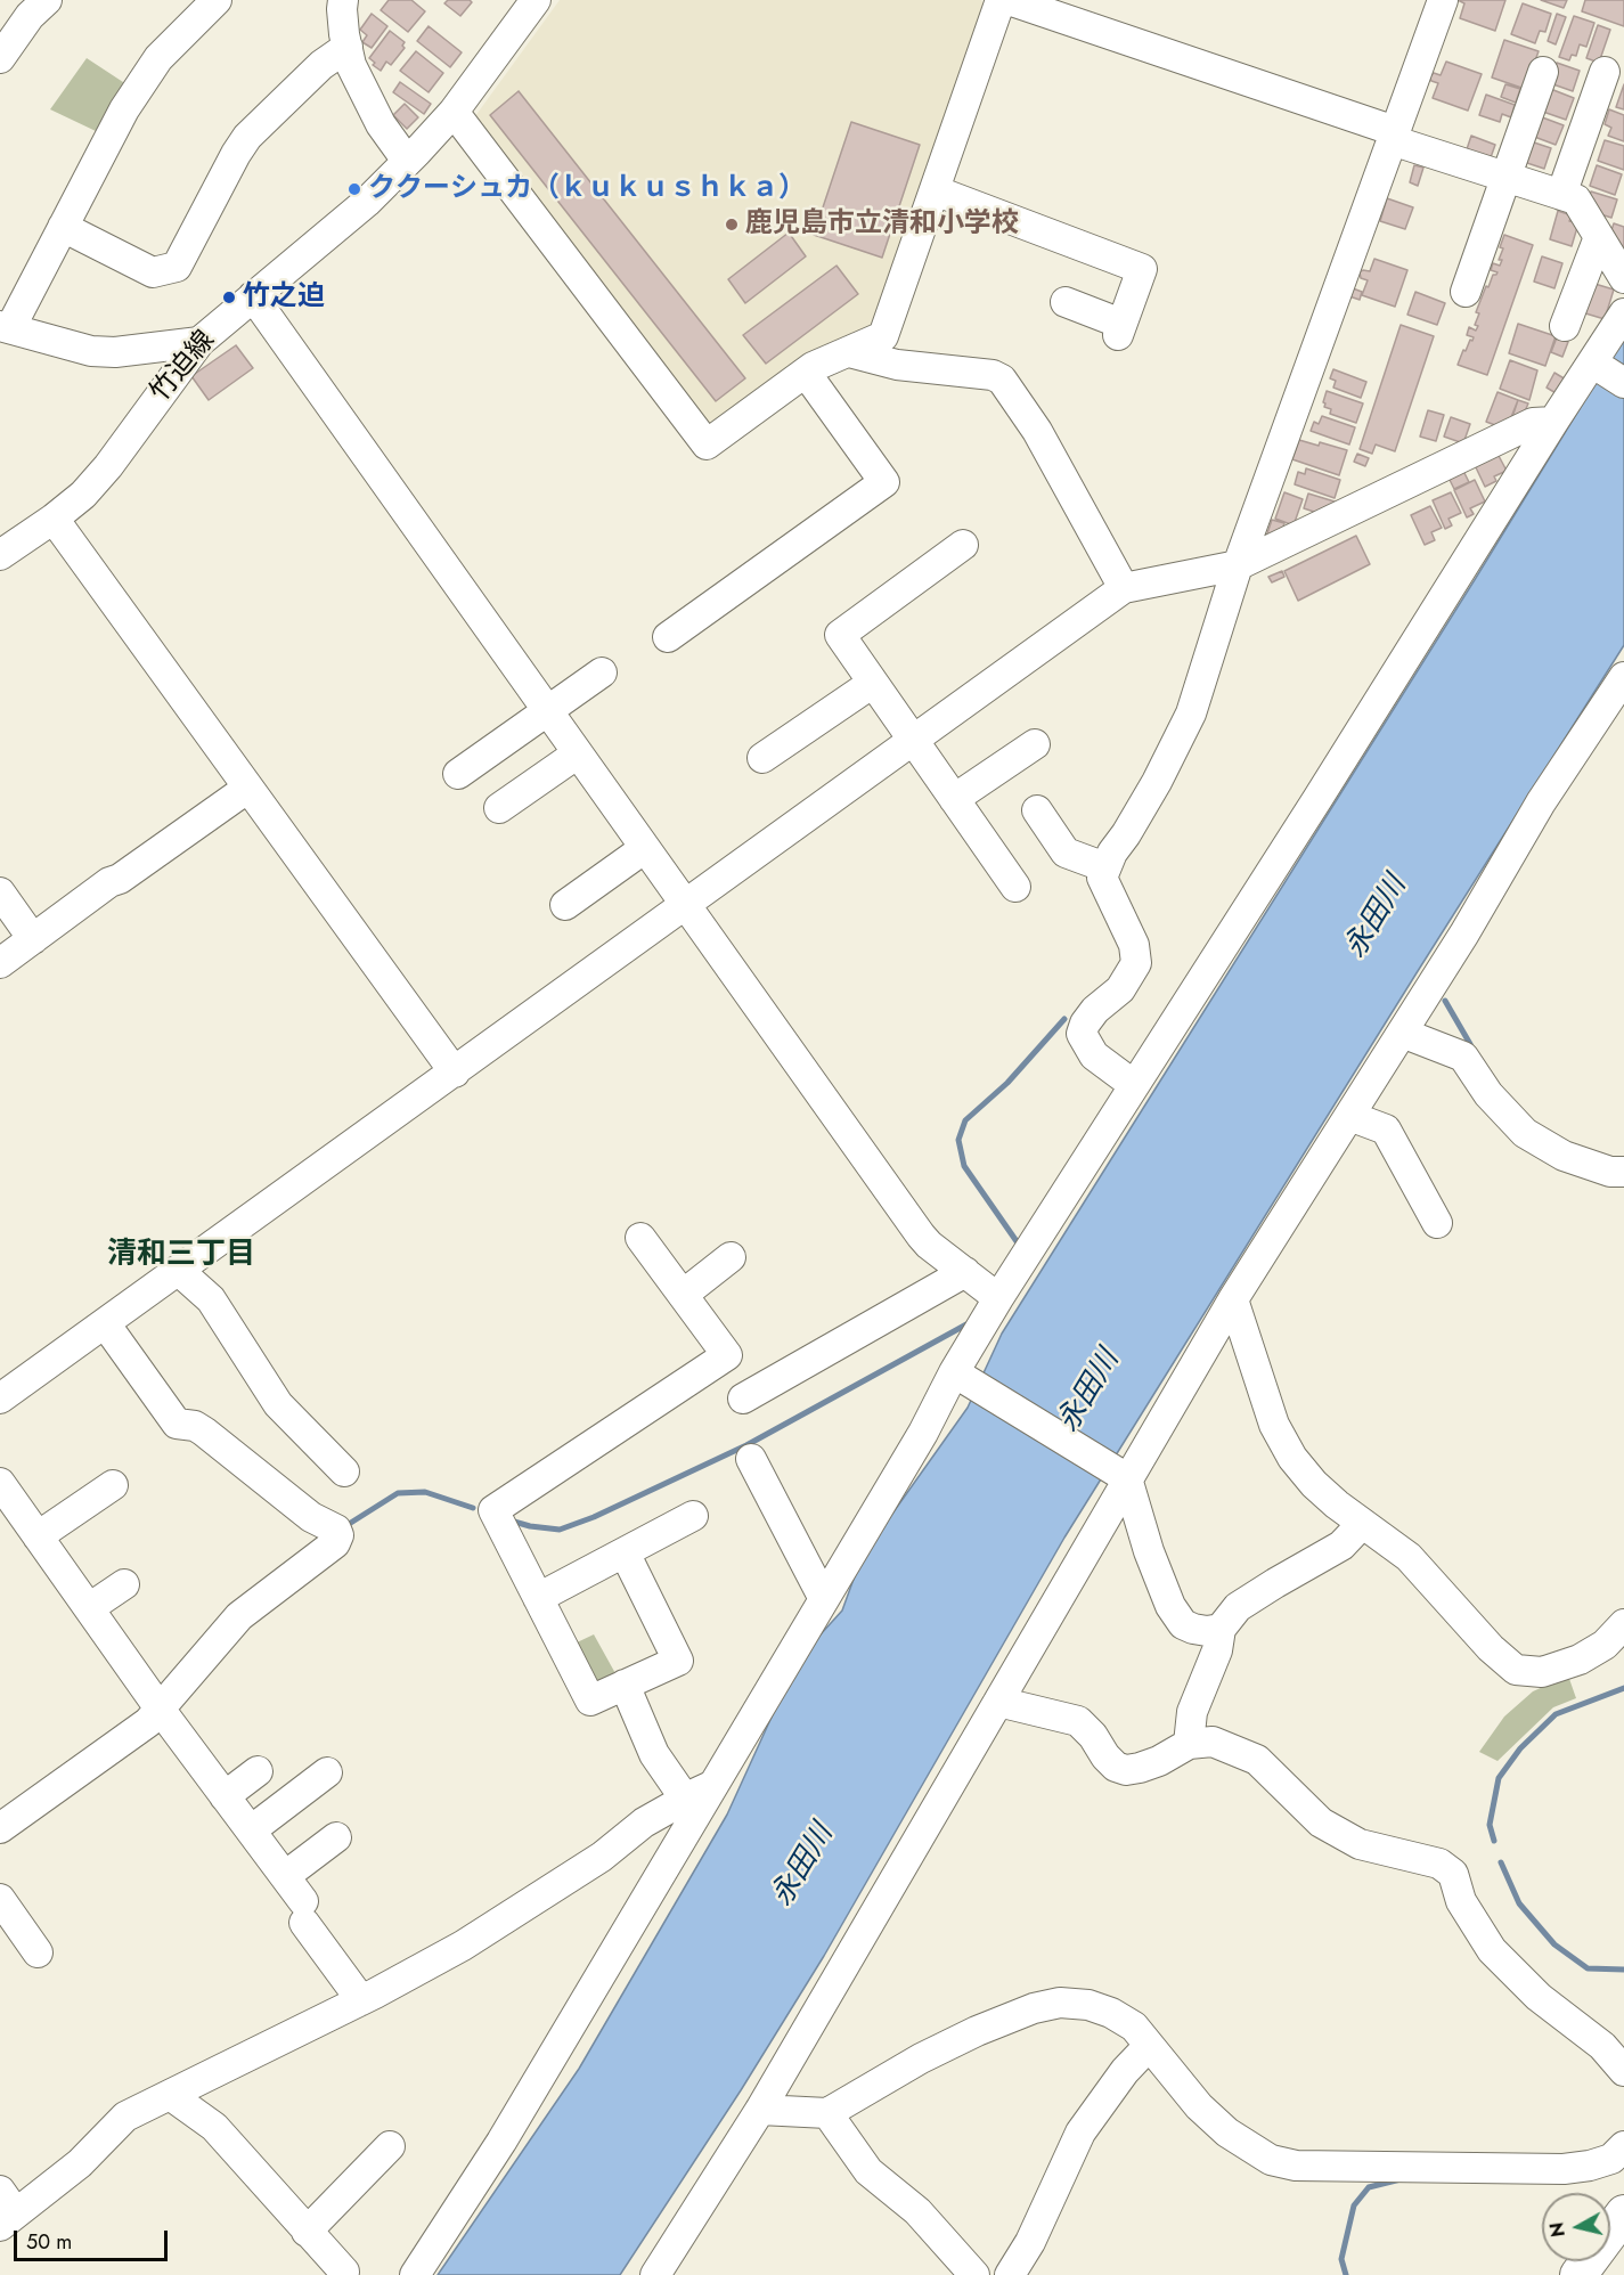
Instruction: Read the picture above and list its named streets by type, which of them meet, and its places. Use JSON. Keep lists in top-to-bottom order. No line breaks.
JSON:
{"streets":{"street":["竹迫線"]},"districts":["清和三丁目"],"water":["永田川"],"places":["ククーシュカ（ｋｕｋｕｓｈｋａ）","鹿児島市立清和小学校","竹之迫"],"scale_bar":"50 m","north":"left"}
